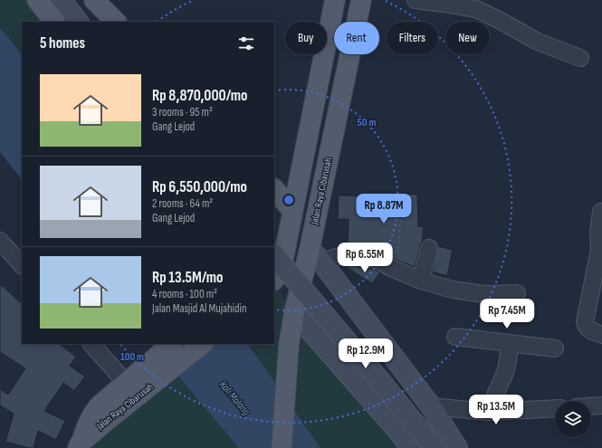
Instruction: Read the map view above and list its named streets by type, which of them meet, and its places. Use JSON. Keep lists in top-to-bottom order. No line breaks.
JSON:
{"streets":{"main road":["Jalan Raya Cibarusah"]},"water":["Kali Malang"],"page":{"chip":["Buy","Rent","Filters","New"],"heading":"5 homes","list":[{"name":"Rp 8,870,000/mo","note":"3 rooms · 95 m² · Gang Lejod"},{"name":"Rp 6,550,000/mo","note":"2 rooms · 64 m² · Gang Lejod"},{"name":"Rp 13.5M/mo","note":"4 rooms · 100 m² · Jalan Masjid Al Mujahidin"}],"price":["Rp 8.87M","Rp 6.55M","Rp 7.45M","Rp 12.9M","Rp 13.5M"]},"rings":["50 m","100 m"]}
